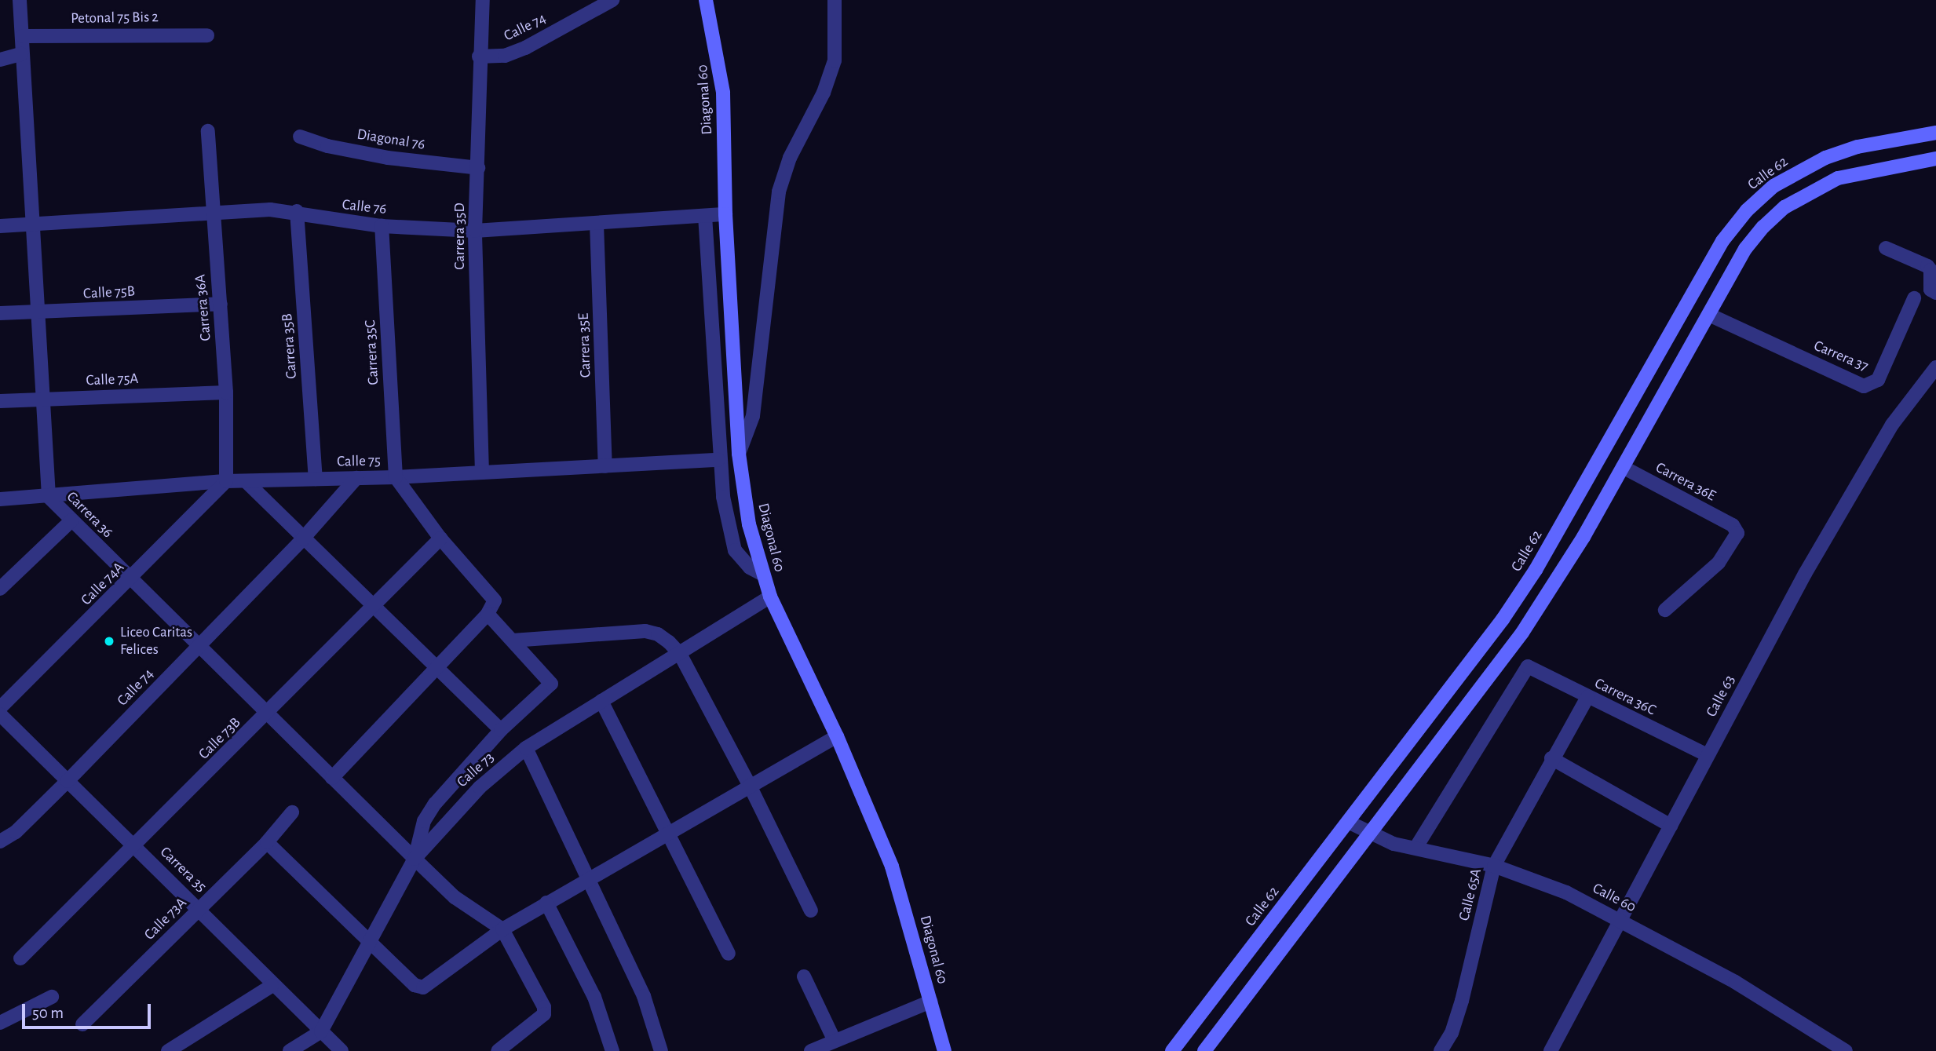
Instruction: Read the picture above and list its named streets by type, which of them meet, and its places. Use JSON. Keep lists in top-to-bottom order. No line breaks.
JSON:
{"streets":{"main road":["Diagonal 60","Calle 62"],"street":["Petonal 75 Bis 2","Calle 74","Diagonal 76","Calle 76","Carrera 35D","Calle 75B","Carrera 36A","Carrera 35E","Carrera 35B","Carrera 35C","Carrera 37","Calle 75A","Calle 75","Carrera 36E","Carrera 36","Calle 74A","Calle 63","Carrera 36C","Calle 73B","Calle 73","Carrera 35","Calle 65A","Calle 60","Calle 73A"]},"crossings":[["Petonal 75 Bis 2","Carrera 36"],["Calle 74","Carrera 35D"],["Calle 74","Calle 75"],["Calle 74","Carrera 36"],["Calle 74","Carrera 35"],["Diagonal 60","Calle 76"],["Diagonal 60","Calle 73"],["Diagonal 76","Carrera 35D"],["Calle 62","Calle 60"],["Calle 76","Carrera 35D"],["Calle 76","Carrera 36A"],["Calle 76","Carrera 35E"],["Calle 76","Carrera 35B"],["Calle 76","Carrera 35C"],["Calle 76","Carrera 36"],["Carrera 35D","Calle 75"],["Calle 75B","Carrera 36A"],["Calle 75B","Carrera 36"],["Carrera 36A","Calle 75A"],["Carrera 36A","Calle 75"],["Carrera 36A","Calle 74A"],["Carrera 35E","Calle 75"],["Carrera 35B","Calle 75"],["Carrera 35C","Calle 75"],["Calle 75A","Carrera 36"],["Calle 75","Carrera 36"],["Calle 75","Calle 74A"],["Carrera 36","Calle 74A"],["Carrera 36","Calle 73B"],["Carrera 36","Calle 73"],["Calle 63","Carrera 36C"],["Calle 63","Calle 60"],["Carrera 36C","Calle 65A"],["Carrera 36C","Calle 60"],["Calle 73B","Carrera 35"],["Calle 73","Carrera 35"],["Carrera 35","Calle 73A"],["Calle 65A","Calle 60"]],"places":["Liceo Caritas Felices"],"scale_bar":"50 m"}
